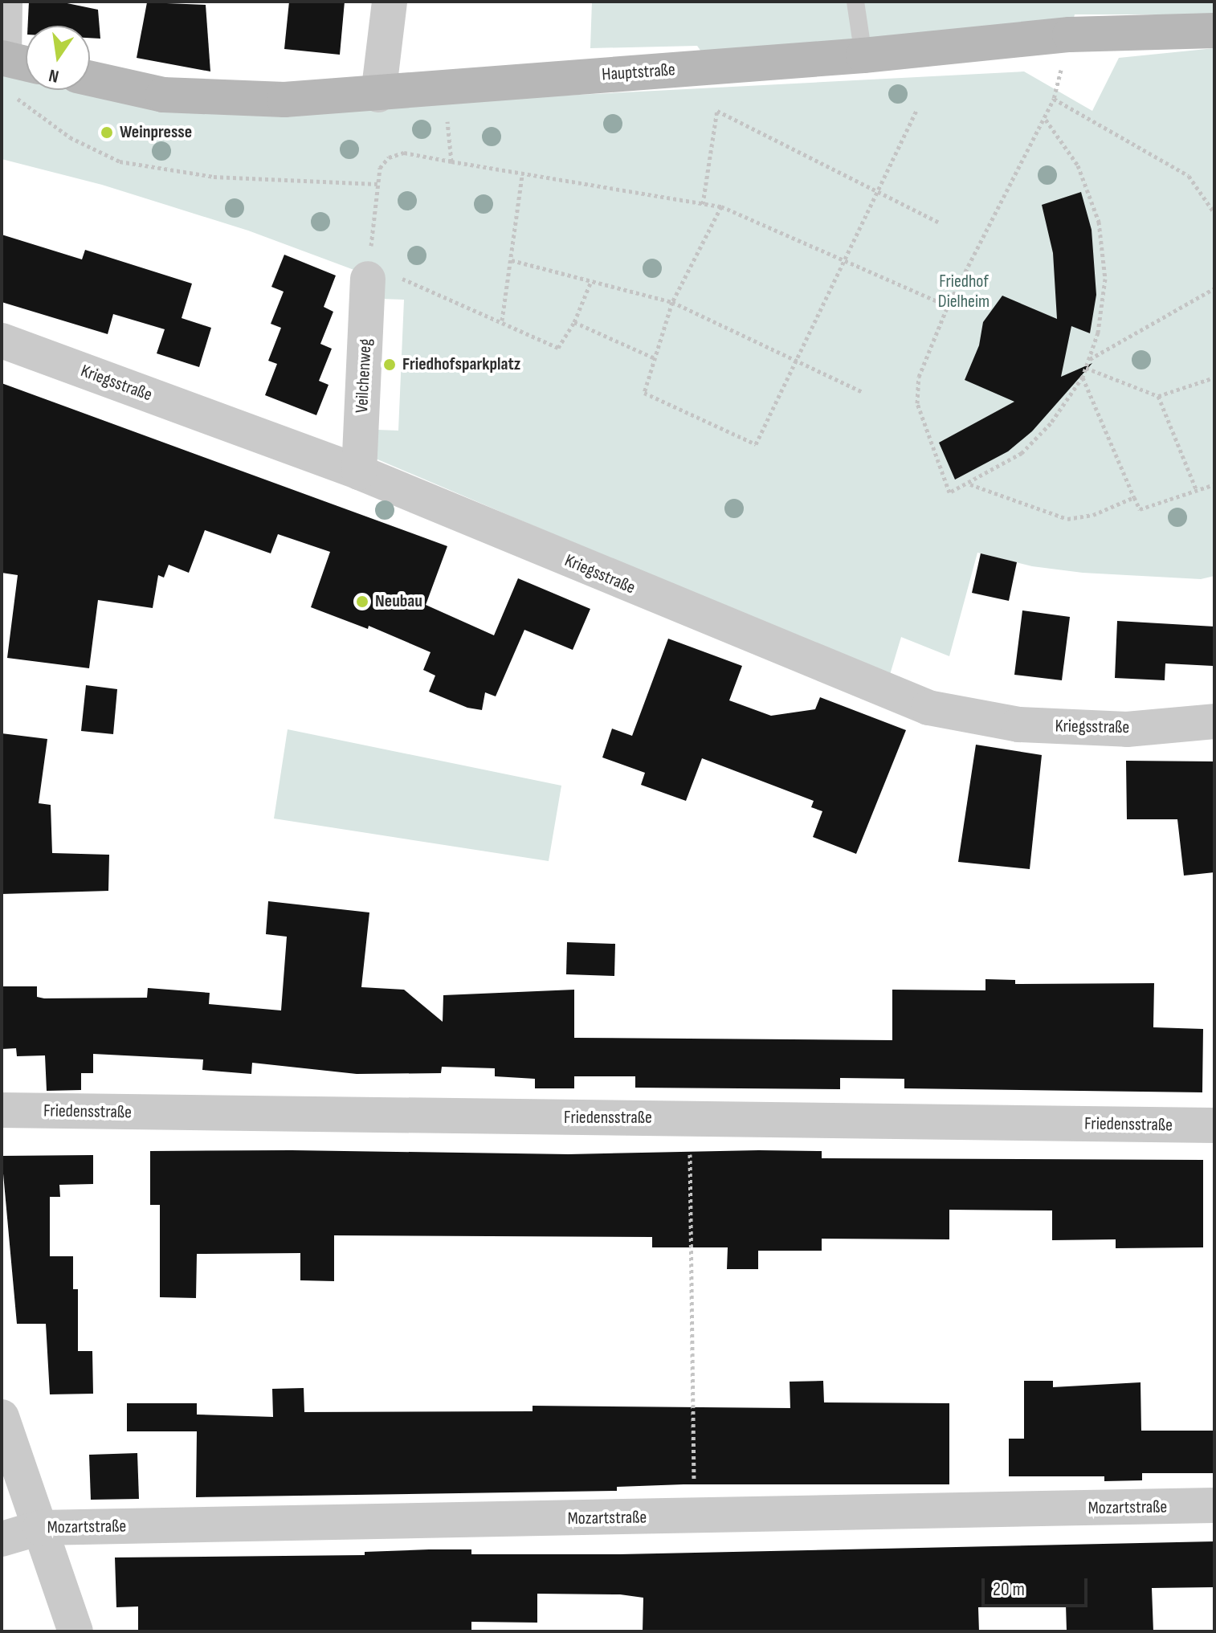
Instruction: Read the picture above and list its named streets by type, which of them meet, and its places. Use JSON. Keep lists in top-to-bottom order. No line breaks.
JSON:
{"streets":{"street":["Hauptstraße","Veilchenweg","Kriegsstraße","Friedensstraße","Mozartstraße"]},"crossings":[["Veilchenweg","Kriegsstraße"]],"parks":["Friedhof Dielheim"],"places":["Weinpresse","Friedhofsparkplatz","Neubau"],"scale_bar":"20 m","north":"bottom"}
